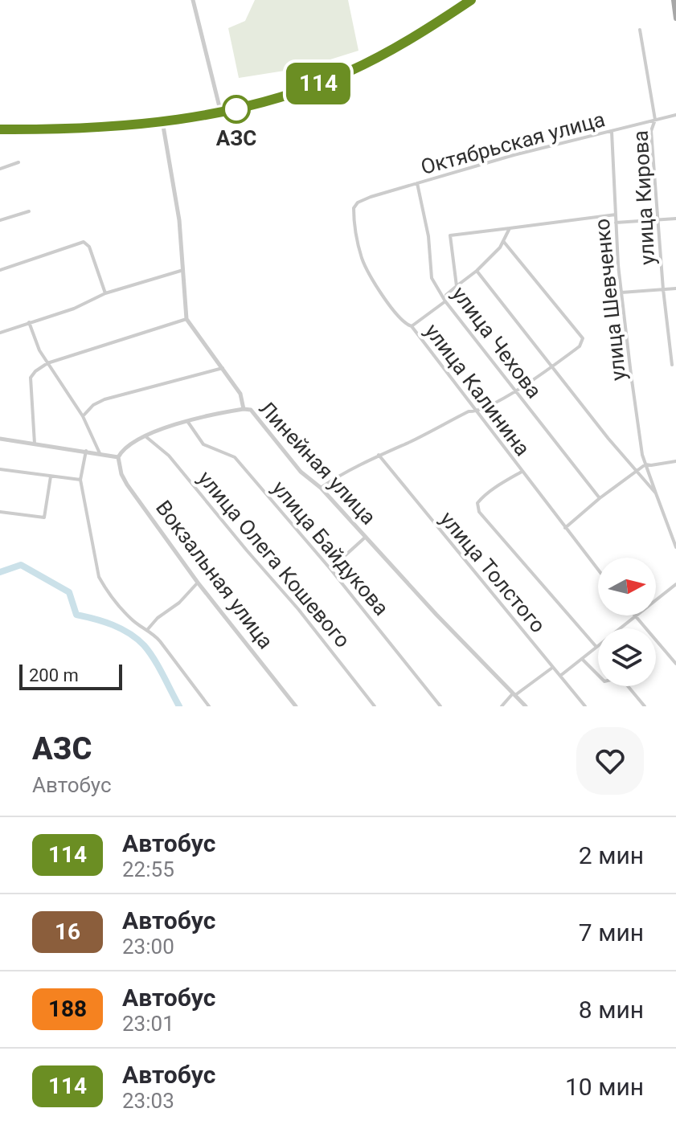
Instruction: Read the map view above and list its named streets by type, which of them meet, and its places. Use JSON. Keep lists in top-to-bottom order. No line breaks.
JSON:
{"streets":{"street":["Октябрьская улица","улица Кирова","улица Шевченко","улица Чехова","улица Калинина","Линейная улица","улица Байдукова","улица Олега Кошевого","улица Толстого","Вокзальная улица"]},"crossings":[["Октябрьская улица","улица Кирова"],["Октябрьская улица","улица Шевченко"],["Октябрьская улица","улица Чехова"],["Октябрьская улица","улица Калинина"]],"places":["АЗС"],"lines":["bus line 114"],"scale_bar":"200 m","north":"right","page":{"on_map":"114","scale":"200 m","heading":["АЗС","Автобус"],"list":[{"mark":"114","name":"Автобус","note":"22:55","value":"2 мин"},{"mark":"16","name":"Автобус","note":"23:00","value":"7 мин"},{"mark":"188","name":"Автобус","note":"23:01","value":"8 мин"},{"mark":"114","name":"Автобус","note":"23:03","value":"10 мин"}]}}
